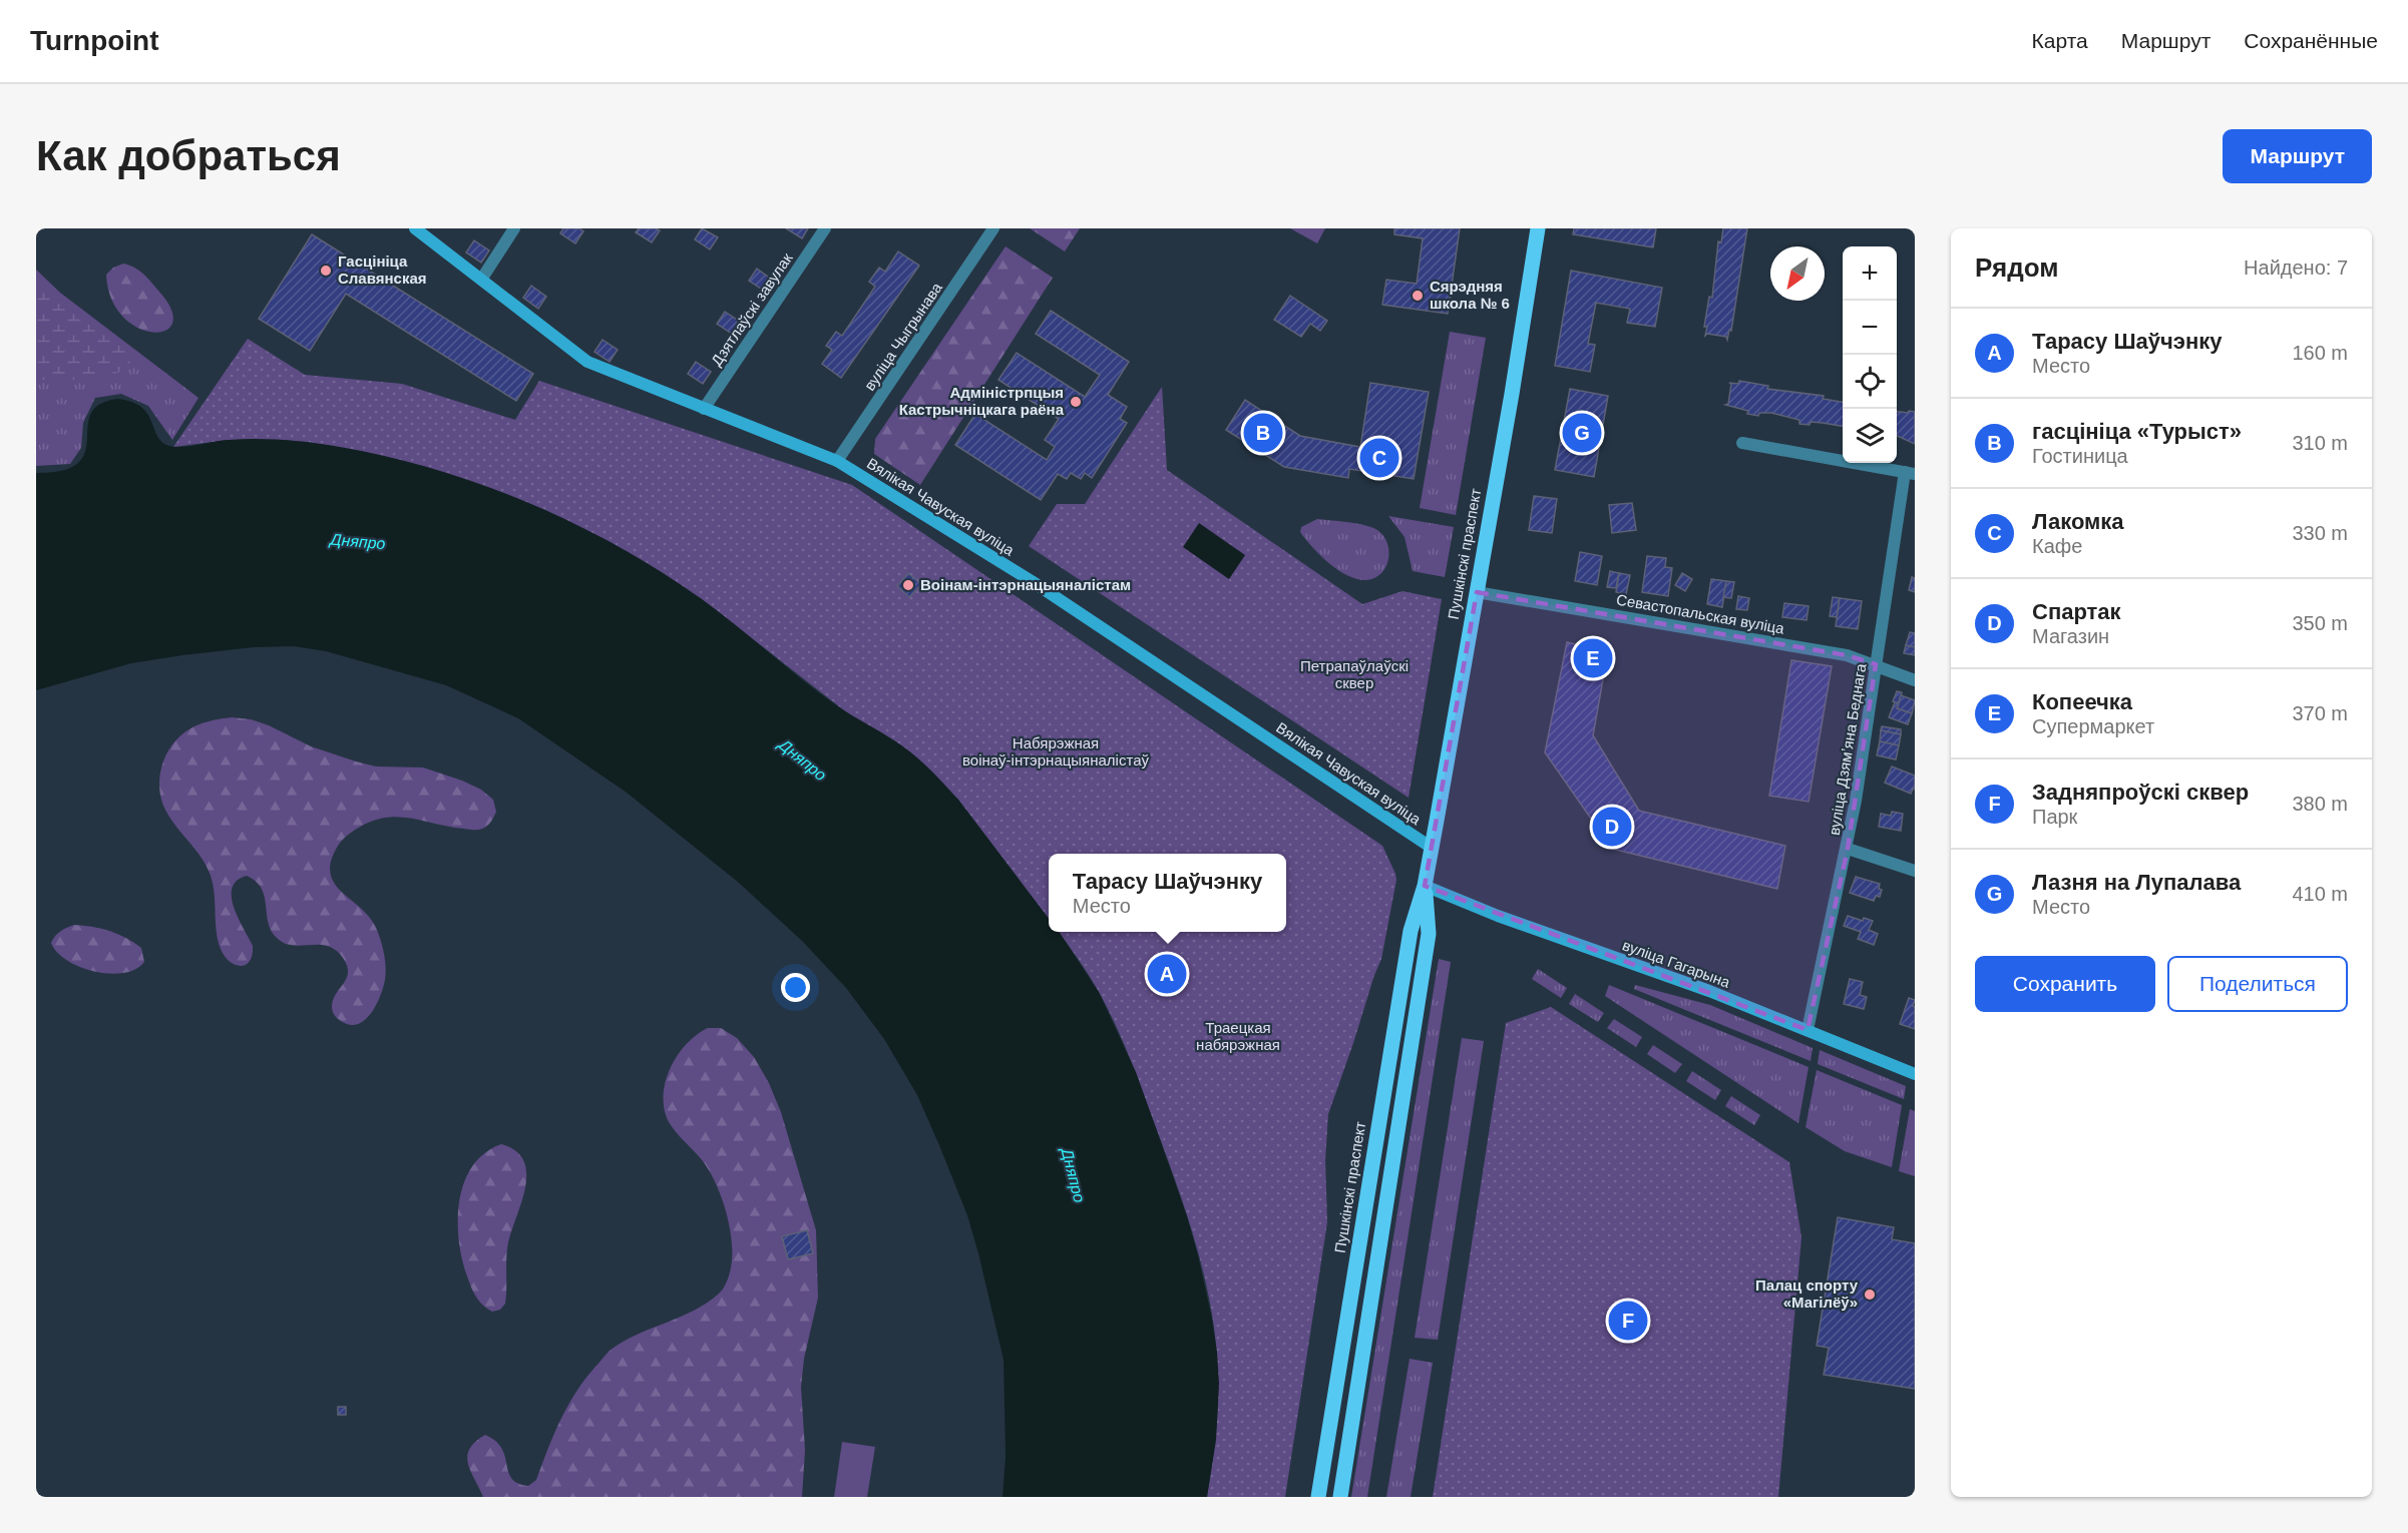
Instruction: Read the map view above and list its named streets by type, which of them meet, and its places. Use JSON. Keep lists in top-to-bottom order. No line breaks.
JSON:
{"streets":{"main road":["Вялікая Чавуская вуліца","Пушкінскі праспект","вуліца Гагарына"],"street":["Дзятлаўскі завулак","вуліца Чыгрынава","Севастопальская вуліца","вуліца Дзямʼяна Беднага"]},"crossings":[["Дзятлаўскі завулак","Вялікая Чавуская вуліца"],["вуліца Чыгрынава","Вялікая Чавуская вуліца"],["Вялікая Чавуская вуліца","Пушкінскі праспект"],["Пушкінскі праспект","Севастопальская вуліца"],["Пушкінскі праспект","вуліца Гагарына"],["Севастопальская вуліца","вуліца Дзямʼяна Беднага"],["вуліца Дзямʼяна Беднага","вуліца Гагарына"]],"water":["Дняпро"],"parks":["Петрапаўлаўскі сквер","Набярэжная воінаў-інтэрнацыяналістаў","Траецкая набярэжная"],"places":["Гасцініца Славянская","Сярэдняя школа № 6","Адміністрпцыя Кастрычніцкага раёна","Воінам-інтэрнацыяналістам","Палац спорту «Магілёў»"],"north":"bottom left","page":{"header":"Turnpoint","nav":["Карта","Маршрут","Сохранённые"],"buttons":["Маршрут",["Сохранить","Поделиться"]],"title":"Как добраться","heading":["Рядом","Найдено: 7"],"map_buttons":["+","−"],"list":[{"mark":"A","name":"Тарасу Шаўчэнку","note":"Место","value":"160 m"},{"mark":"B","name":"гасцініца «Турыст»","note":"Гостиница","value":"310 m"},{"mark":"C","name":"Лакомка","note":"Кафе","value":"330 m"},{"mark":"D","name":"Спартак","note":"Магазин","value":"350 m"},{"mark":"E","name":"Копеечка","note":"Супермаркет","value":"370 m"},{"mark":"F","name":"Задняпроўскі сквер","note":"Парк","value":"380 m"},{"mark":"G","name":"Лазня на Лупалава","note":"Место","value":"410 m"}],"pins":["B","G","C","E","D","A","F"],"popup":["Тарасу Шаўчэнку","Место"]}}
